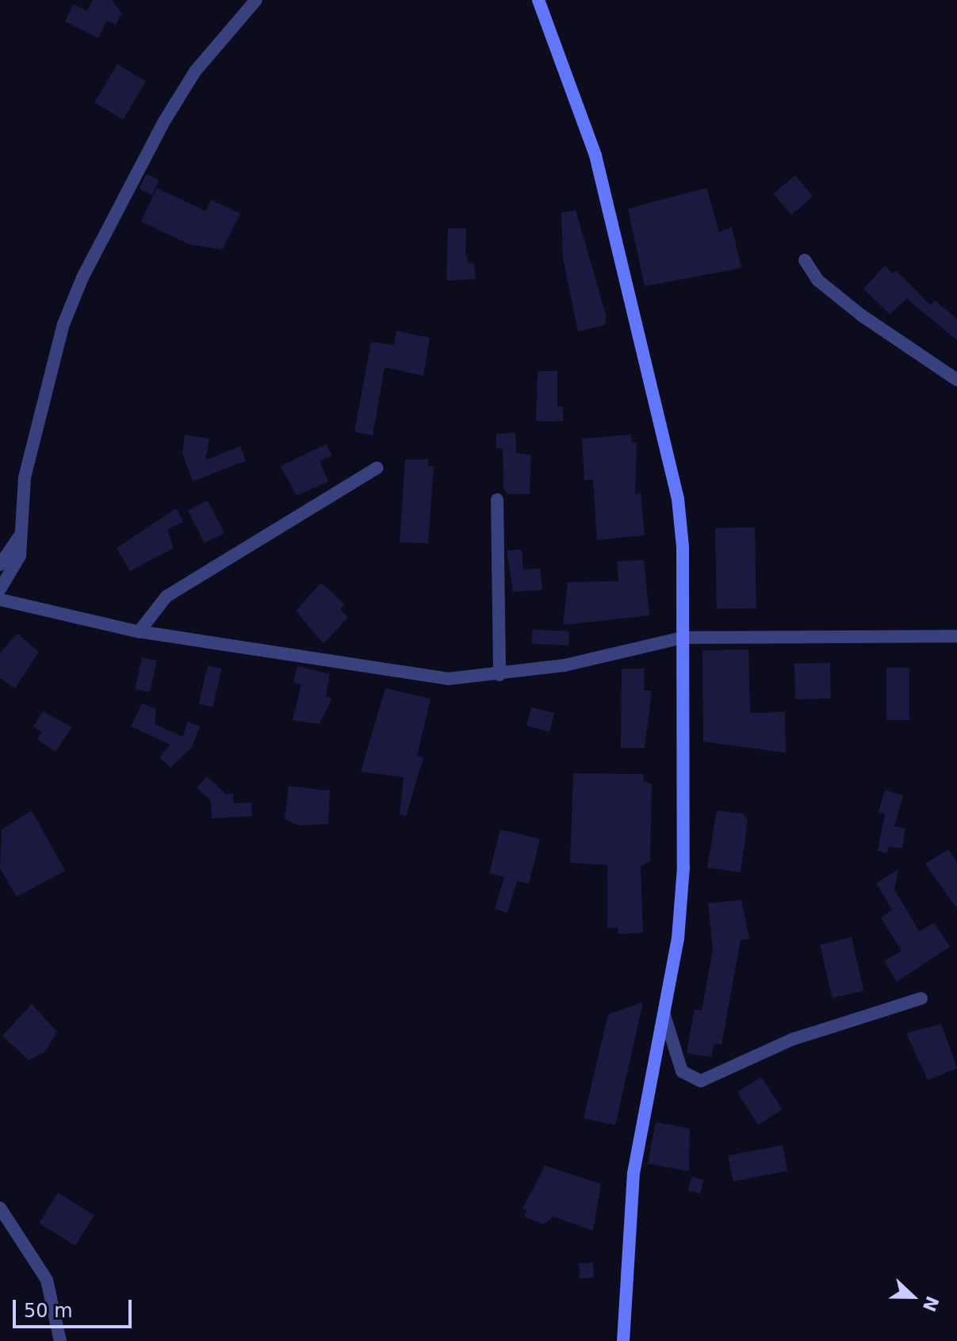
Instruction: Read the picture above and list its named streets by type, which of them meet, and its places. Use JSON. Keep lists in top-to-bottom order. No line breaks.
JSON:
{"scale_bar":"50 m","north":"right"}
